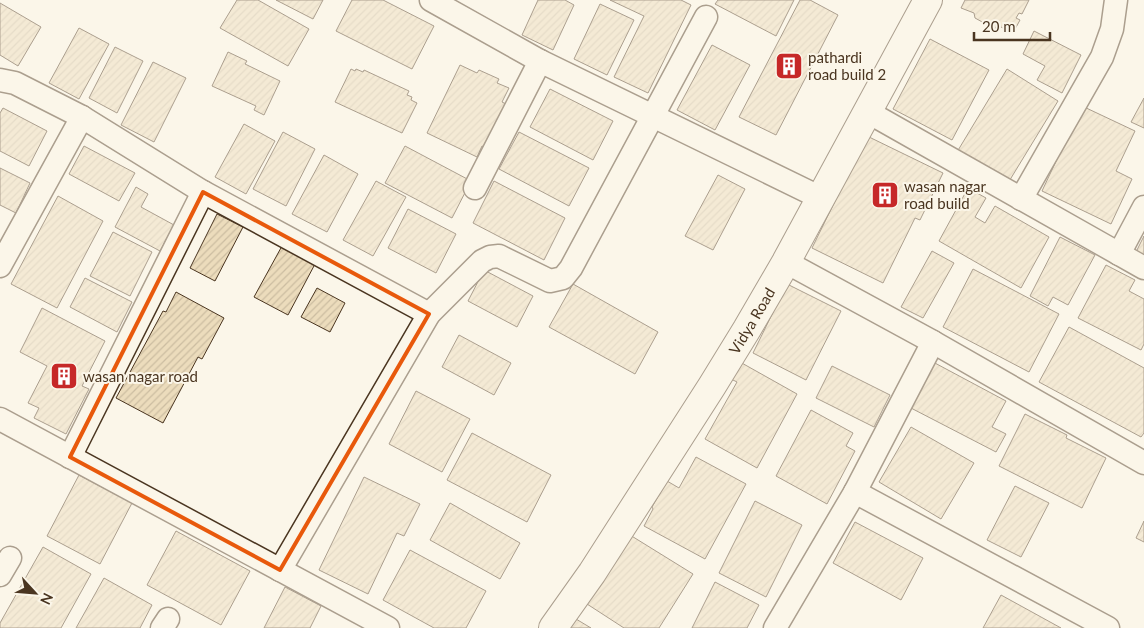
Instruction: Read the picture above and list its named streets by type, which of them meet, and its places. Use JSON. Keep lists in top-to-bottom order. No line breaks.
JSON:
{"streets":{"street":["Vidya Road"]},"places":{"building":["pathardi road build 2","wasan nagar road build","wasan nagar road"]},"scale_bar":"20 m","north":"bottom right"}
